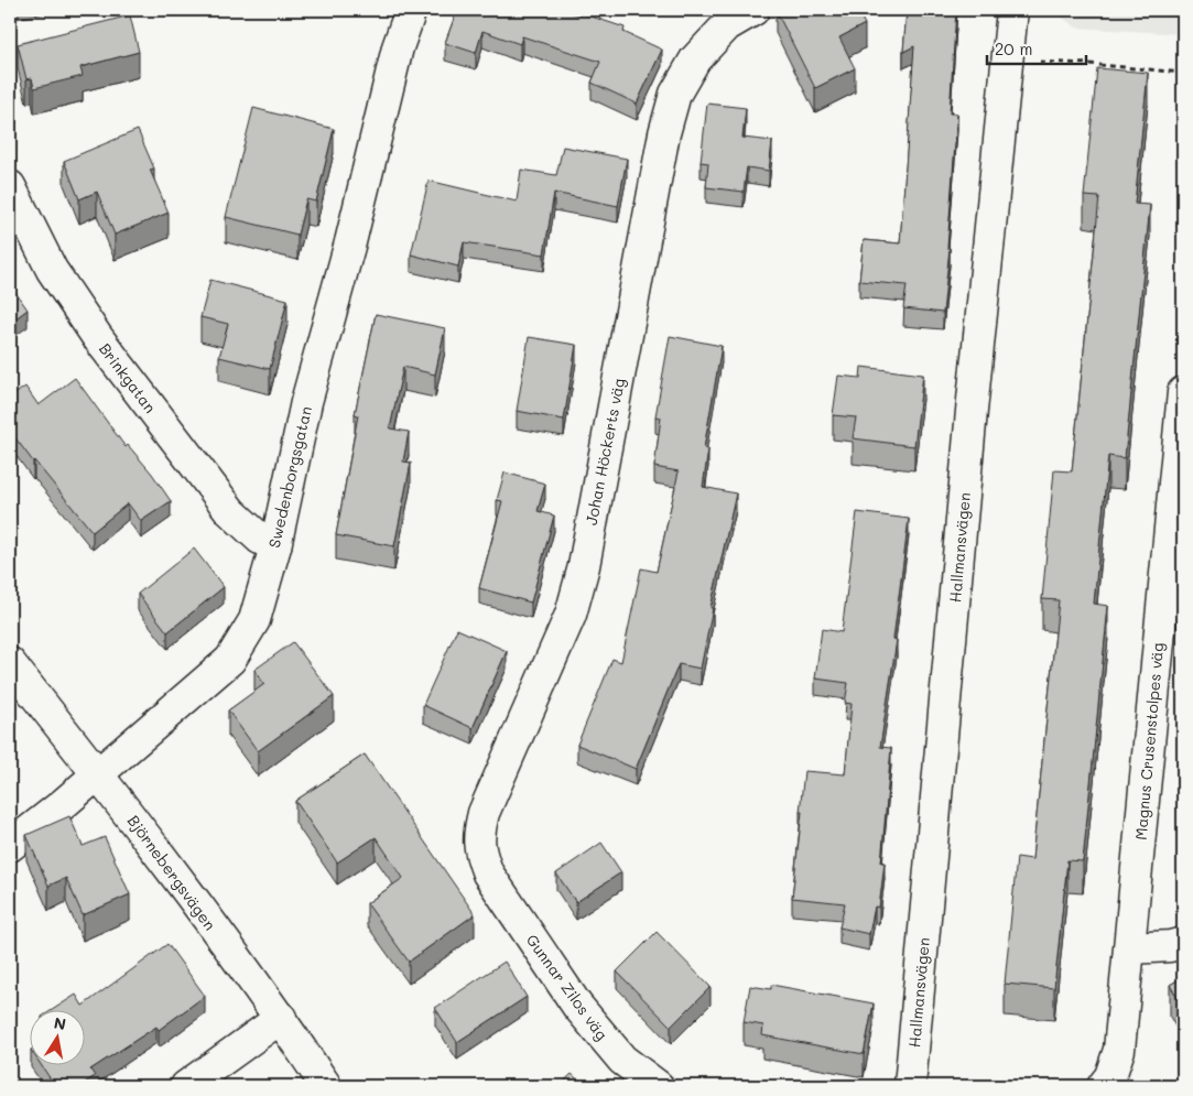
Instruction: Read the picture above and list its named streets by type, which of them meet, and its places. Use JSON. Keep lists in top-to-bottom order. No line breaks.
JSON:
{"streets":{"street":["Brinkgatan","Johan Höckerts väg","Swedenborgsgatan","Hallmansvägen","Magnus Crusenstolpes väg","Björnebergsvägen","Gunnar Zilos väg"]},"crossings":[["Brinkgatan","Swedenborgsgatan"],["Johan Höckerts väg","Gunnar Zilos väg"],["Swedenborgsgatan","Björnebergsvägen"]],"scale_bar":"20 m","north":"top"}
